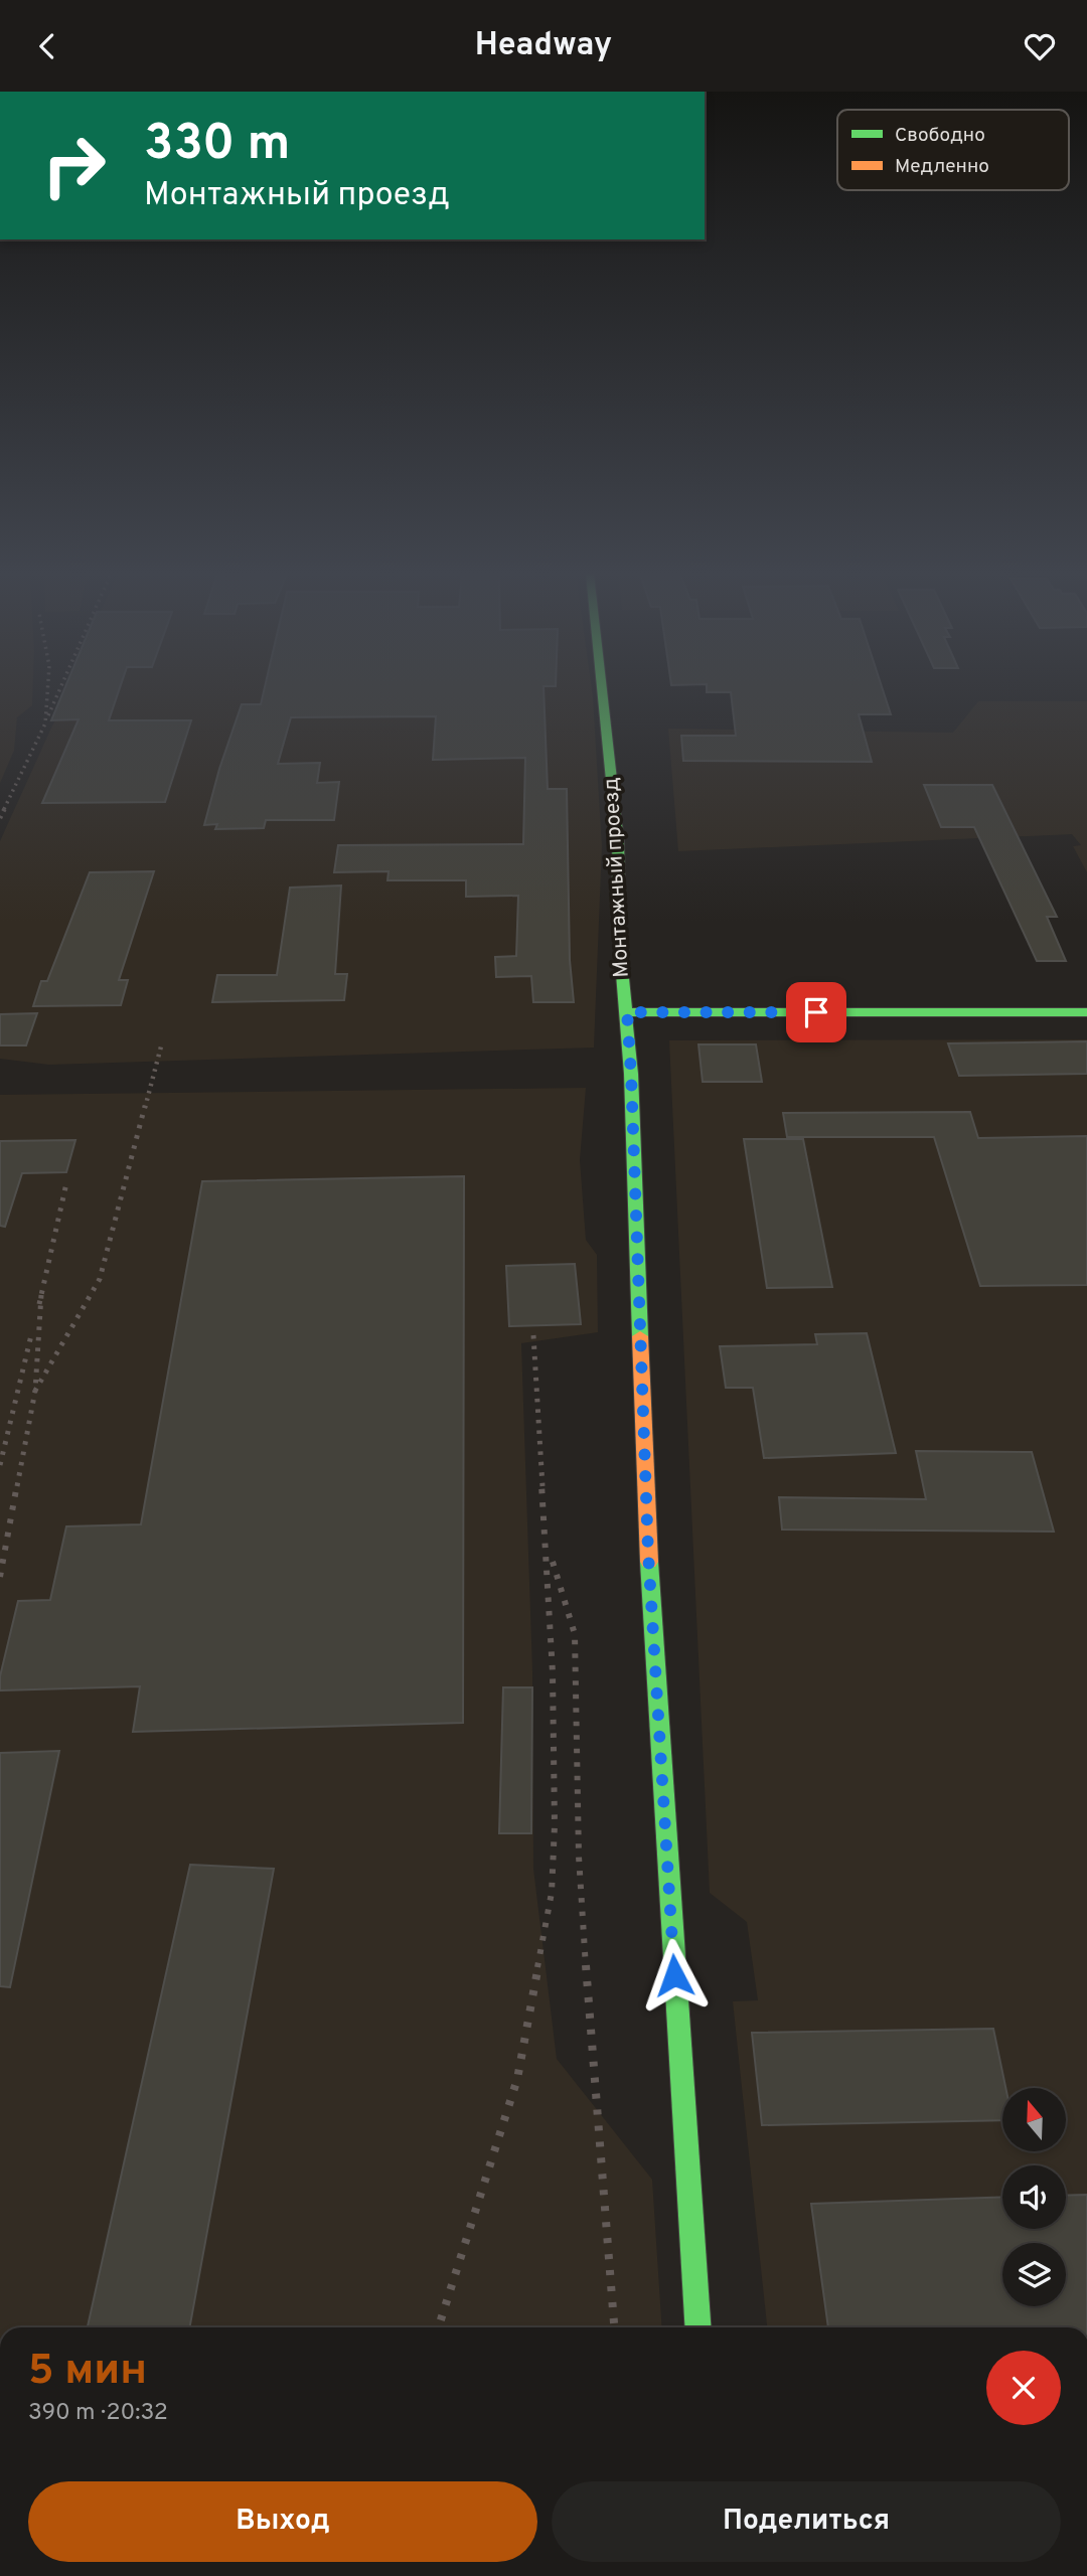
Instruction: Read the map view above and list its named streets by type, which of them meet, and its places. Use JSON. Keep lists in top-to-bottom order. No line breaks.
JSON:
{"streets":{"street":["Монтажный проезд"]},"legend":["Свободно","Медленно"],"north":"top","page":{"header":"Headway","turn":["330 m","Монтажный проезд"],"heading":["5 мин","390 m · 20:32"],"buttons":["Выход","Поделиться"]}}
